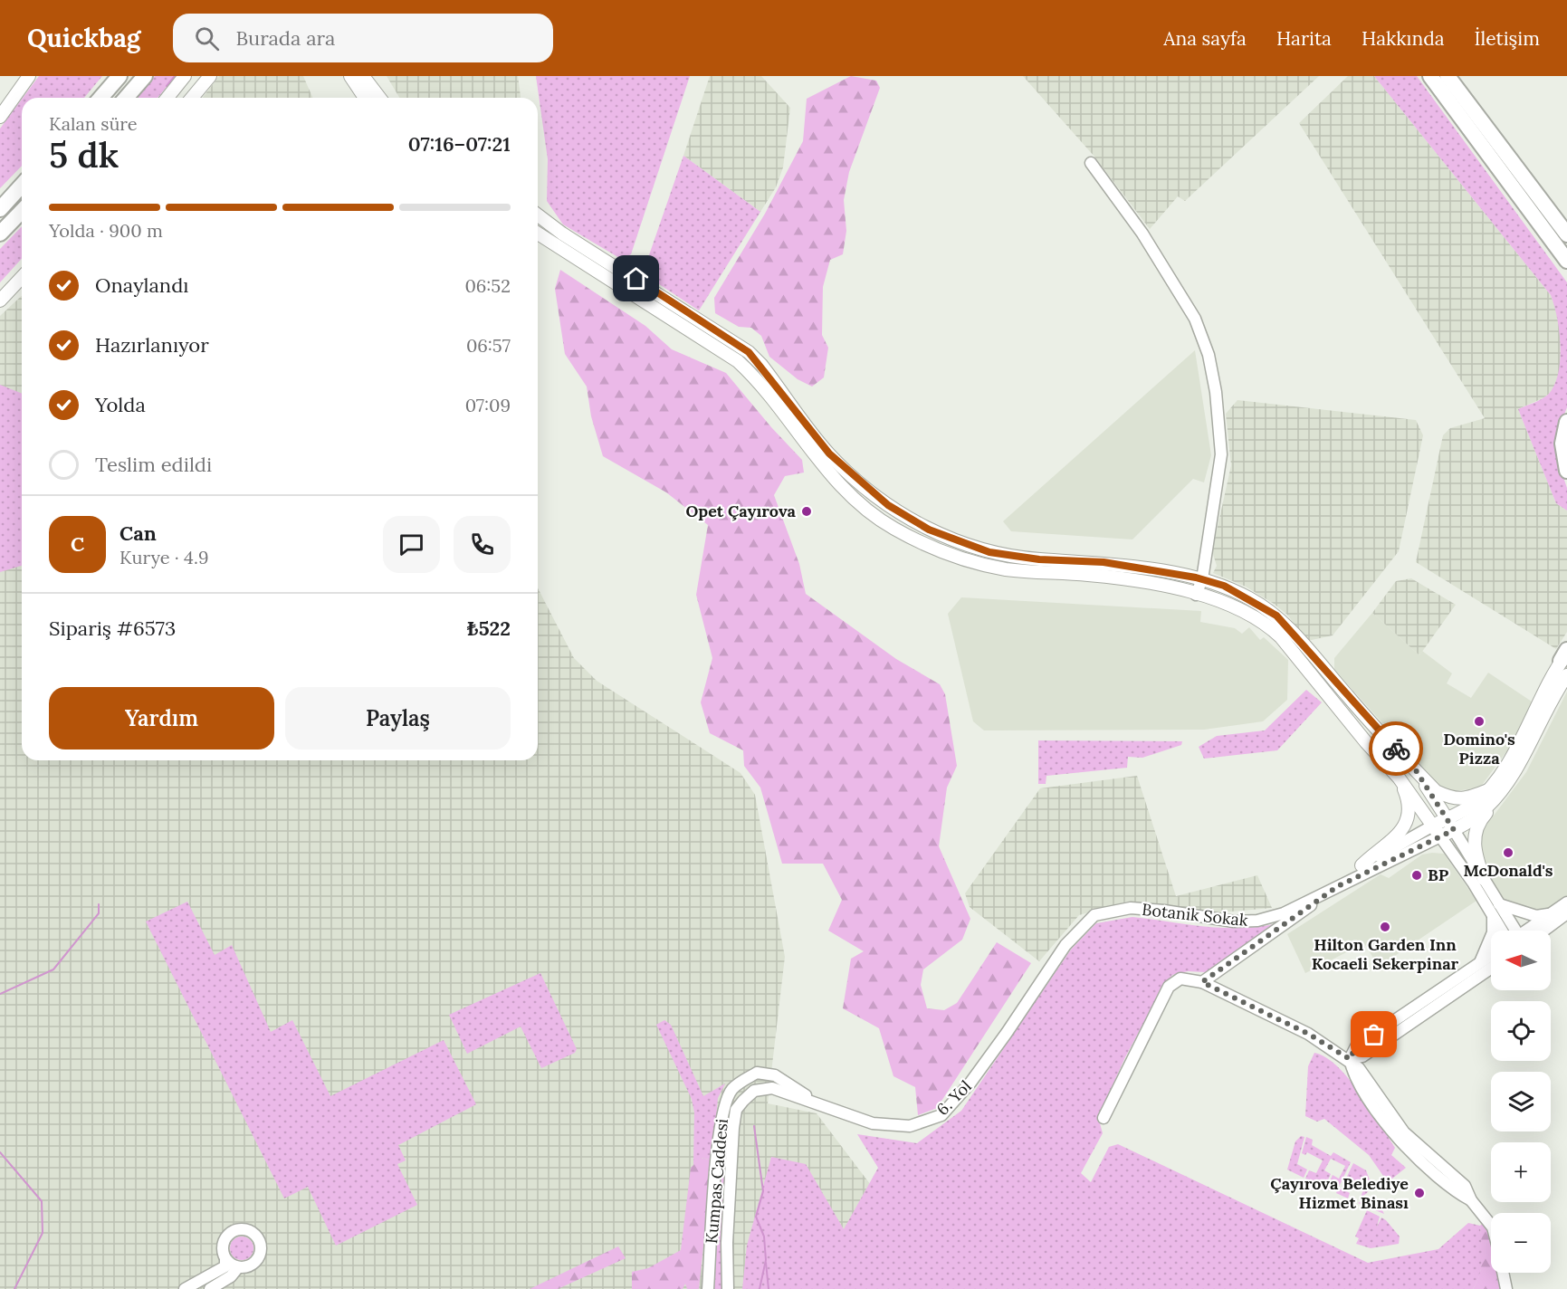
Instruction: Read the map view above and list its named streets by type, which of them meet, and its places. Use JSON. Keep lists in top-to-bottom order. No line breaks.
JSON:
{"streets":{"street":["Botanik Sokak","6. Yol","Kumpas Caddesi"]},"crossings":[["Botanik Sokak","6. Yol"],["6. Yol","Kumpas Caddesi"]],"places":["Opet Çayırova","Domino's Pizza","McDonald's","BP","Hilton Garden Inn Kocaeli Sekerpinar","Çayırova Belediye Hizmet Binası"],"north":"left","page":{"header":"Quickbag","search":"Burada ara","nav":["Ana sayfa","Harita","Hakkında","İletişim"],"heading":["5 dk","Kalan süre","07:16–07:21"],"panel":["Can","Kurye · 4.9","Sipariş #6573","₺522"],"bar":"Yolda · 900 m","list":[["Onaylandı","06:52"],["Hazırlanıyor","06:57"],["Yolda","07:09"],"Teslim edildi"],"round":"C","buttons":["Yardım","Paylaş"],"map_buttons":["+","−"]}}
